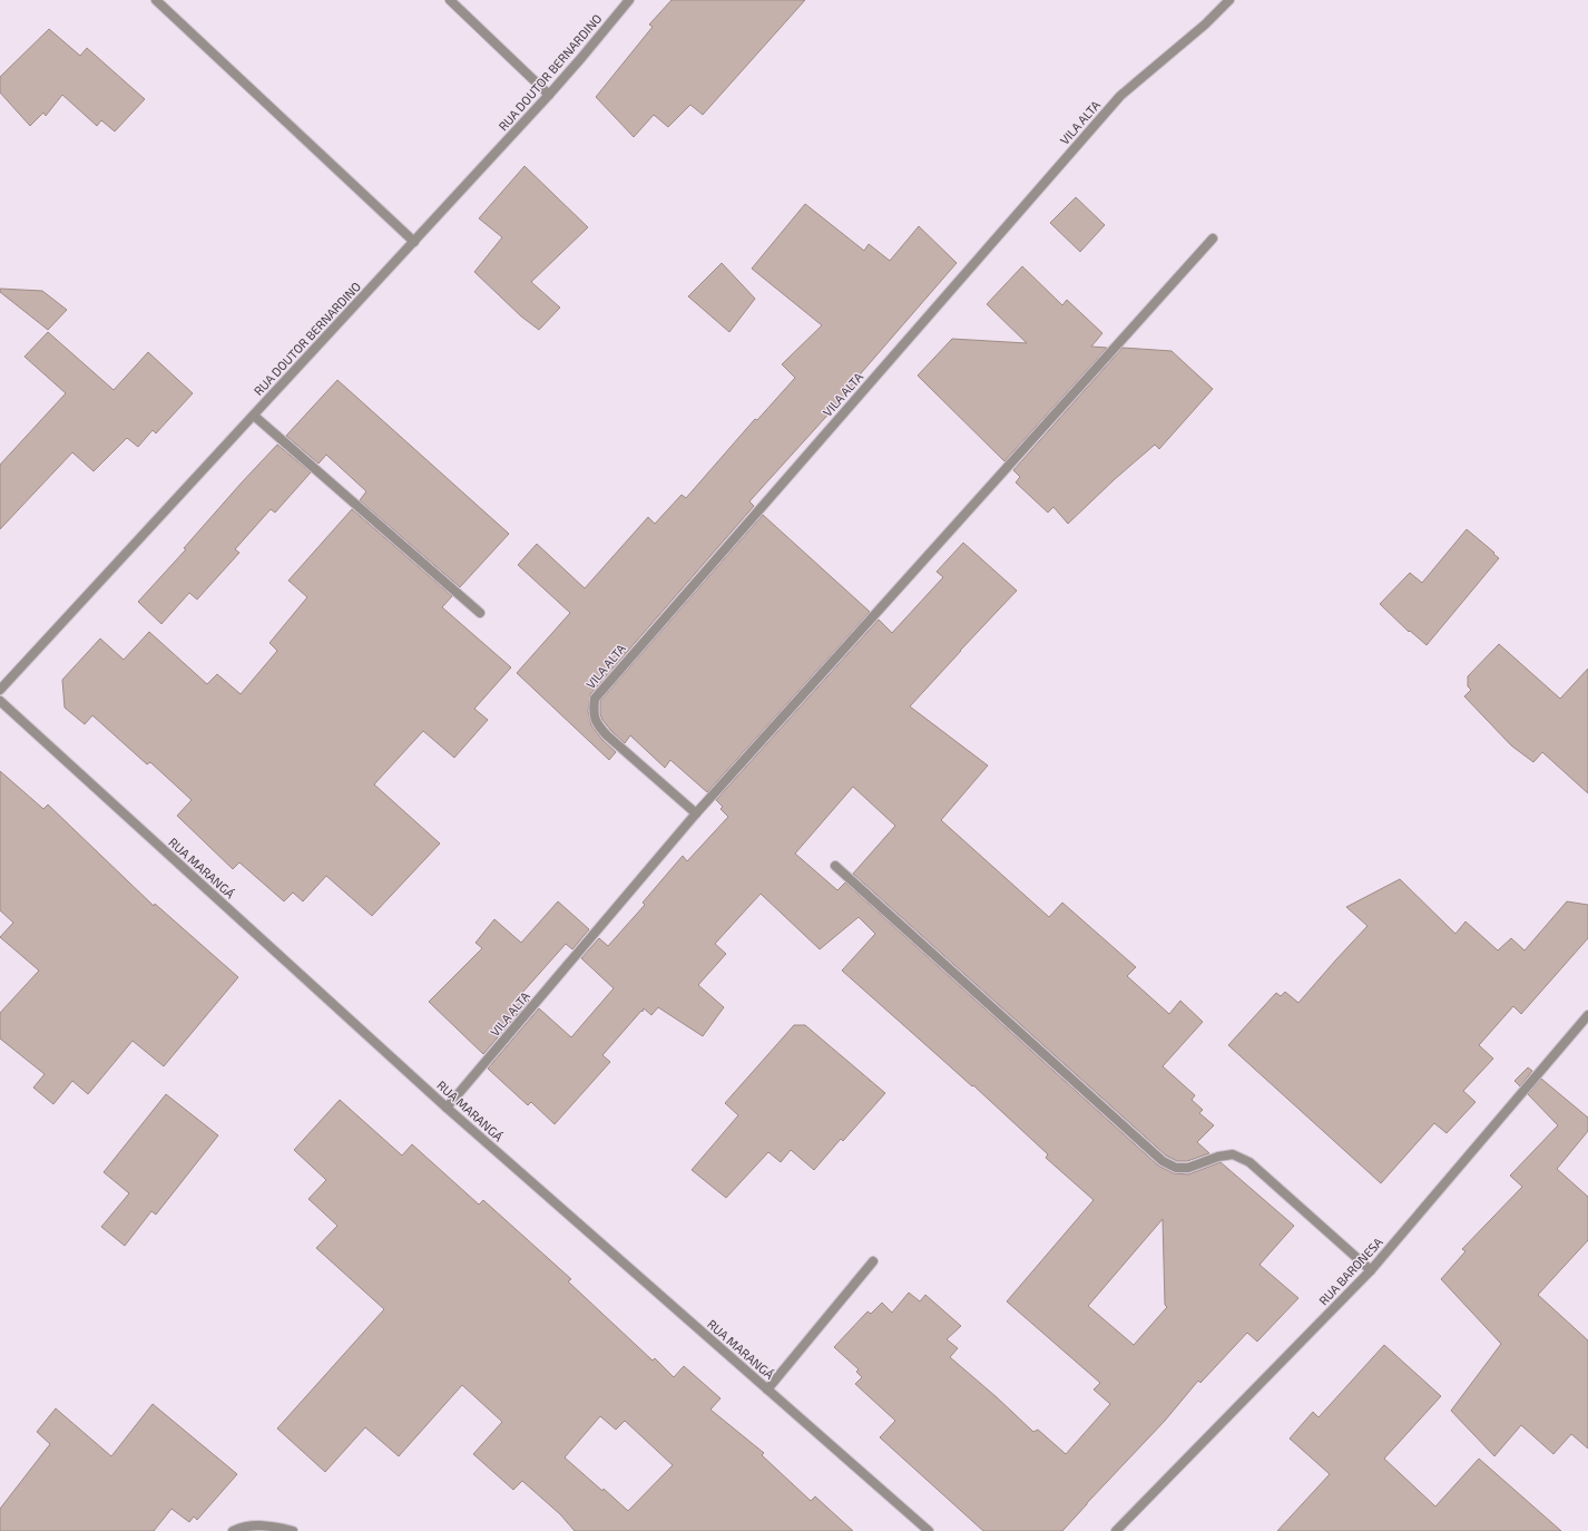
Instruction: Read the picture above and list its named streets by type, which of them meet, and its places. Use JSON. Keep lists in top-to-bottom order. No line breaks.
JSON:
{"streets":{"street":["RUA DOUTOR BERNARDINO","VILA ALTA","RUA MARANGÁ","RUA BARONESA"]},"crossings":[["VILA ALTA","RUA MARANGÁ"]]}
